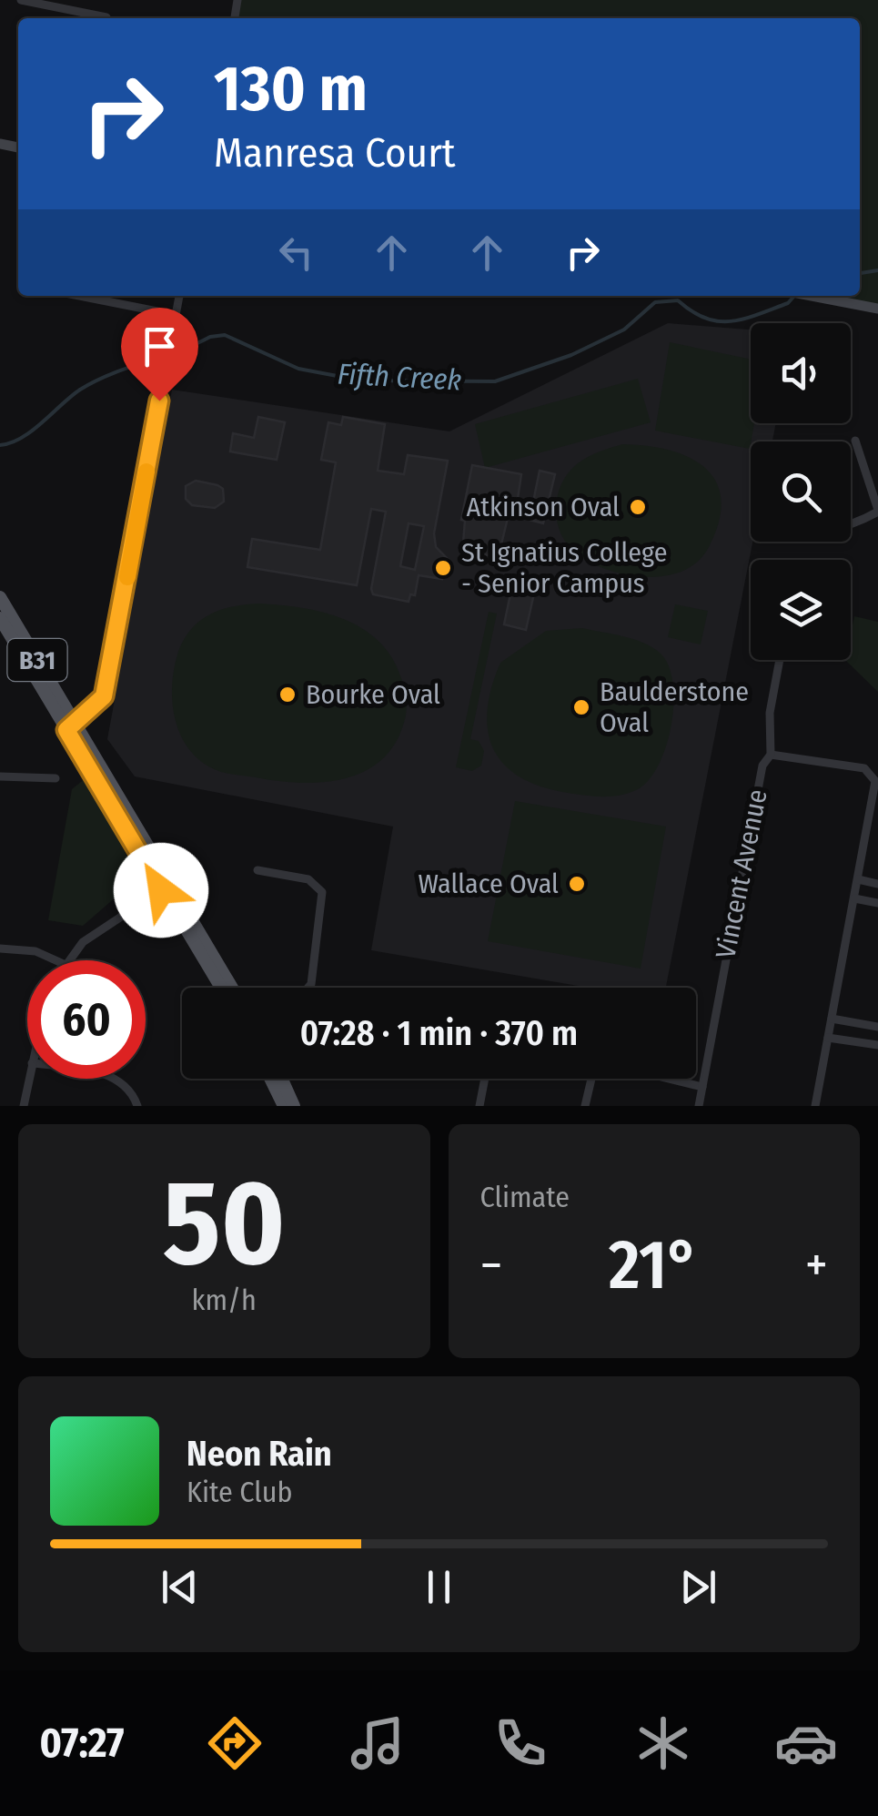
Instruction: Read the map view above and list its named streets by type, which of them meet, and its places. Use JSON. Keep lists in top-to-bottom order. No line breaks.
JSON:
{"streets":{"main road":["B31"],"street":["Vincent Avenue"]},"water":["Fifth Creek"],"places":["Atkinson Oval","St Ignatius College - Senior Campus","Bourke Oval","Baulderstone Oval","Wallace Oval"],"page":{"turn":["130 m","Manresa Court"],"limit":"60","trip":"07:28 · 1 min · 370 m","tile":[["50","km/h"],"Climate"],"heat":["−","21°","+"],"song":["Neon Rain","Kite Club"],"tabs":"07:27"}}
